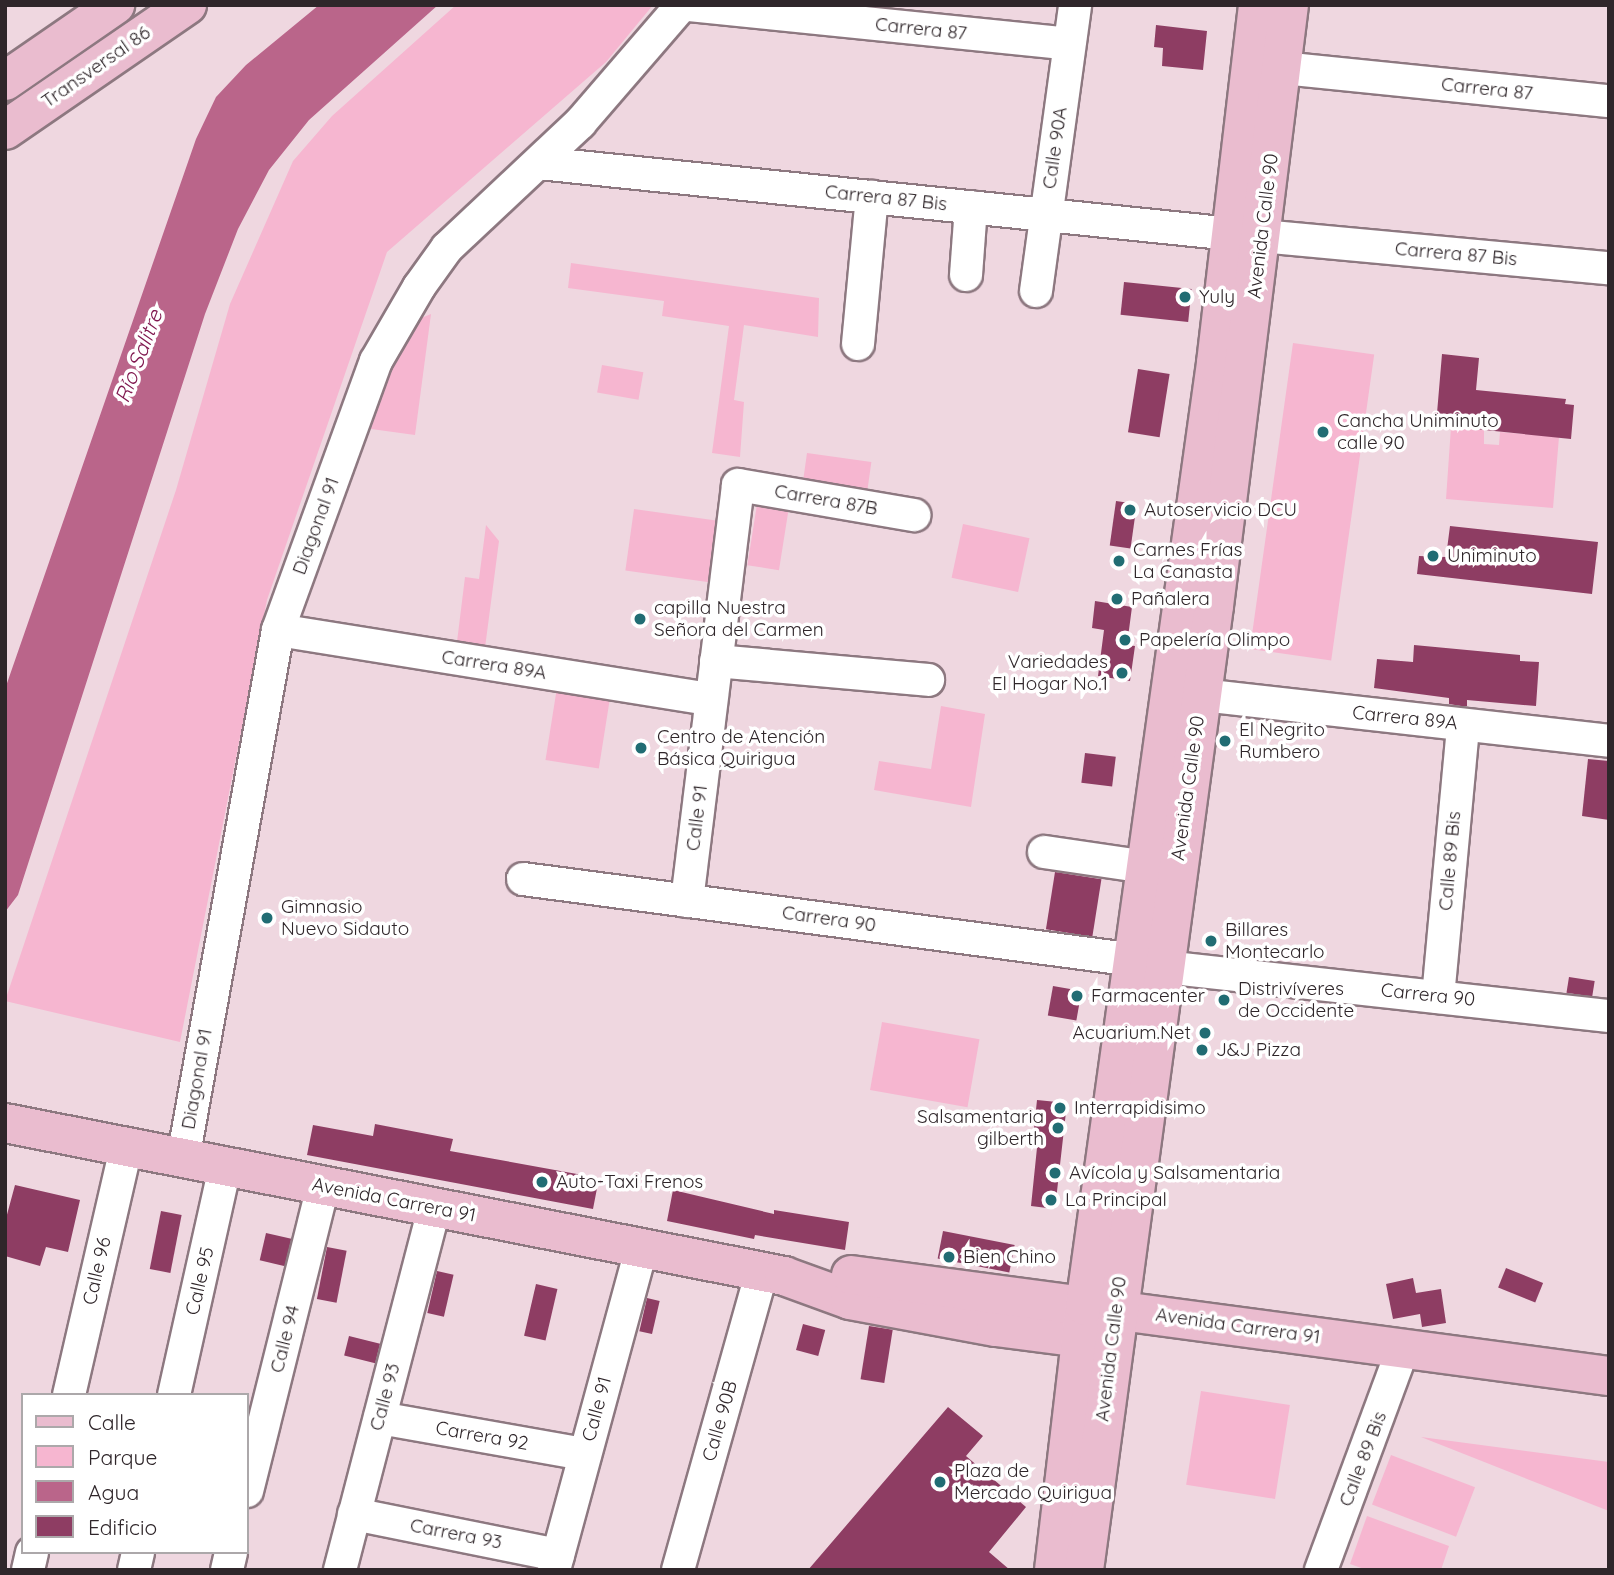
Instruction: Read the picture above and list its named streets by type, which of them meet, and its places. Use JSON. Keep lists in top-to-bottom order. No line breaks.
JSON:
{"streets":{"main road":["Transversal 86","Avenida Calle 90","Avenida Carrera 91"],"street":["Carrera 87","Calle 90A","Carrera 87 Bis","Carrera 87B","Diagonal 91","Carrera 89A","Calle 91","Calle 89 Bis","Carrera 90","Calle 96","Calle 95","Calle 94","Calle 93","Calle 90B","Carrera 92","Carrera 93"]},"crossings":[["Carrera 87","Calle 90A"],["Carrera 87","Avenida Calle 90"],["Calle 90A","Carrera 87 Bis"],["Carrera 87 Bis","Avenida Calle 90"],["Carrera 87 Bis","Diagonal 91"],["Avenida Calle 90","Carrera 89A"],["Avenida Calle 90","Carrera 90"],["Avenida Calle 90","Avenida Carrera 91"],["Carrera 87B","Calle 91"],["Diagonal 91","Carrera 89A"],["Diagonal 91","Avenida Carrera 91"],["Carrera 89A","Calle 91"],["Carrera 89A","Calle 89 Bis"],["Calle 91","Carrera 90"],["Calle 91","Avenida Carrera 91"],["Calle 91","Carrera 92"],["Calle 91","Carrera 93"],["Calle 89 Bis","Carrera 90"],["Calle 89 Bis","Avenida Carrera 91"],["Avenida Carrera 91","Calle 96"],["Avenida Carrera 91","Calle 95"],["Avenida Carrera 91","Calle 94"],["Avenida Carrera 91","Calle 90B"],["Calle 93","Carrera 92"],["Calle 93","Carrera 93"]],"water":["Río Salitre"],"places":["Yuly","Cancha Uniminuto calle 90","Autoservicio DCU","Uniminuto","Carnes Frías La Canasta","Pañalera","capilla Nuestra Señora del Carmen","Papelería Olimpo","Variedades El Hogar No.1","El Negrito Rumbero","Centro de Atención Básica Quirigua","Gimnasio Nuevo Sidauto","Billares Montecarlo","Farmacenter","Distrivíveres de Occidente","Acuarium.Net","J&J Pizza","Interrapidisimo","Salsamentaria gilberth","Avícola y Salsamentaria","Auto-Taxi Frenos","La Principal","Bien Chino","Plaza de Mercado Quirigua"],"legend":["Calle","Parque","Agua","Edificio"]}
